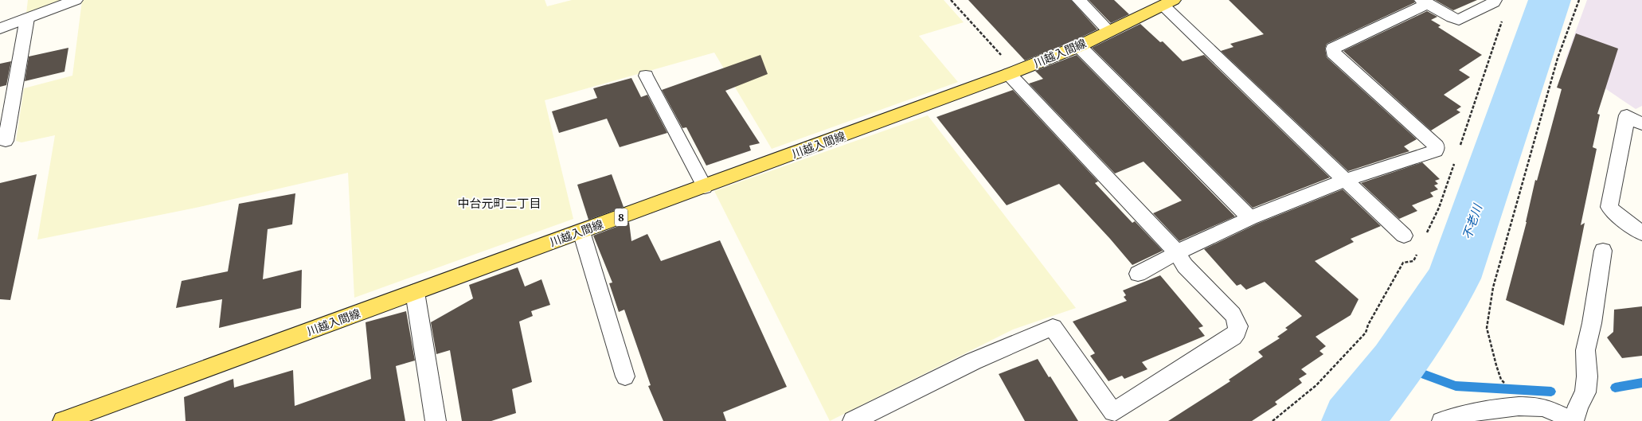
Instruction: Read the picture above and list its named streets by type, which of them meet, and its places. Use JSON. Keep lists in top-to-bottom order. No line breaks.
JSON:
{"streets":{"main road":["川越入間線","8"]},"districts":["中台元町二丁目"],"water":["不老川"]}
